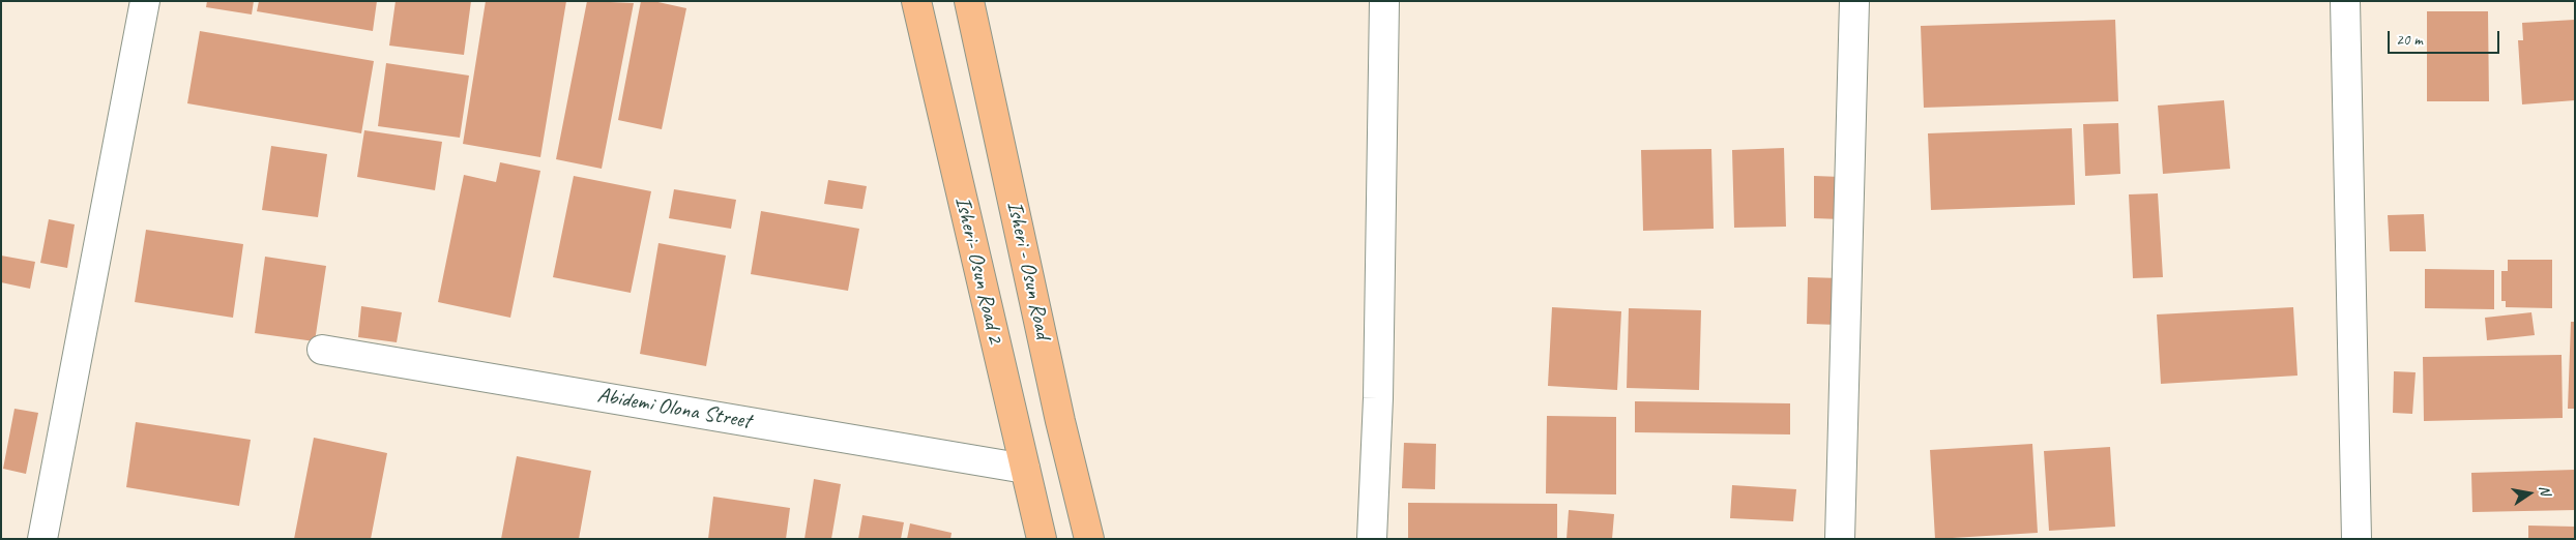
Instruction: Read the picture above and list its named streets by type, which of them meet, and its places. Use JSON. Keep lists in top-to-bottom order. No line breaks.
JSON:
{"streets":{"main road":["Isheri- Osun Road 2","Isheri - Osun Road"],"street":["Abidemi Olona Street"]},"crossings":[["Isheri- Osun Road 2","Abidemi Olona Street"]],"scale_bar":"20 m","north":"right"}
